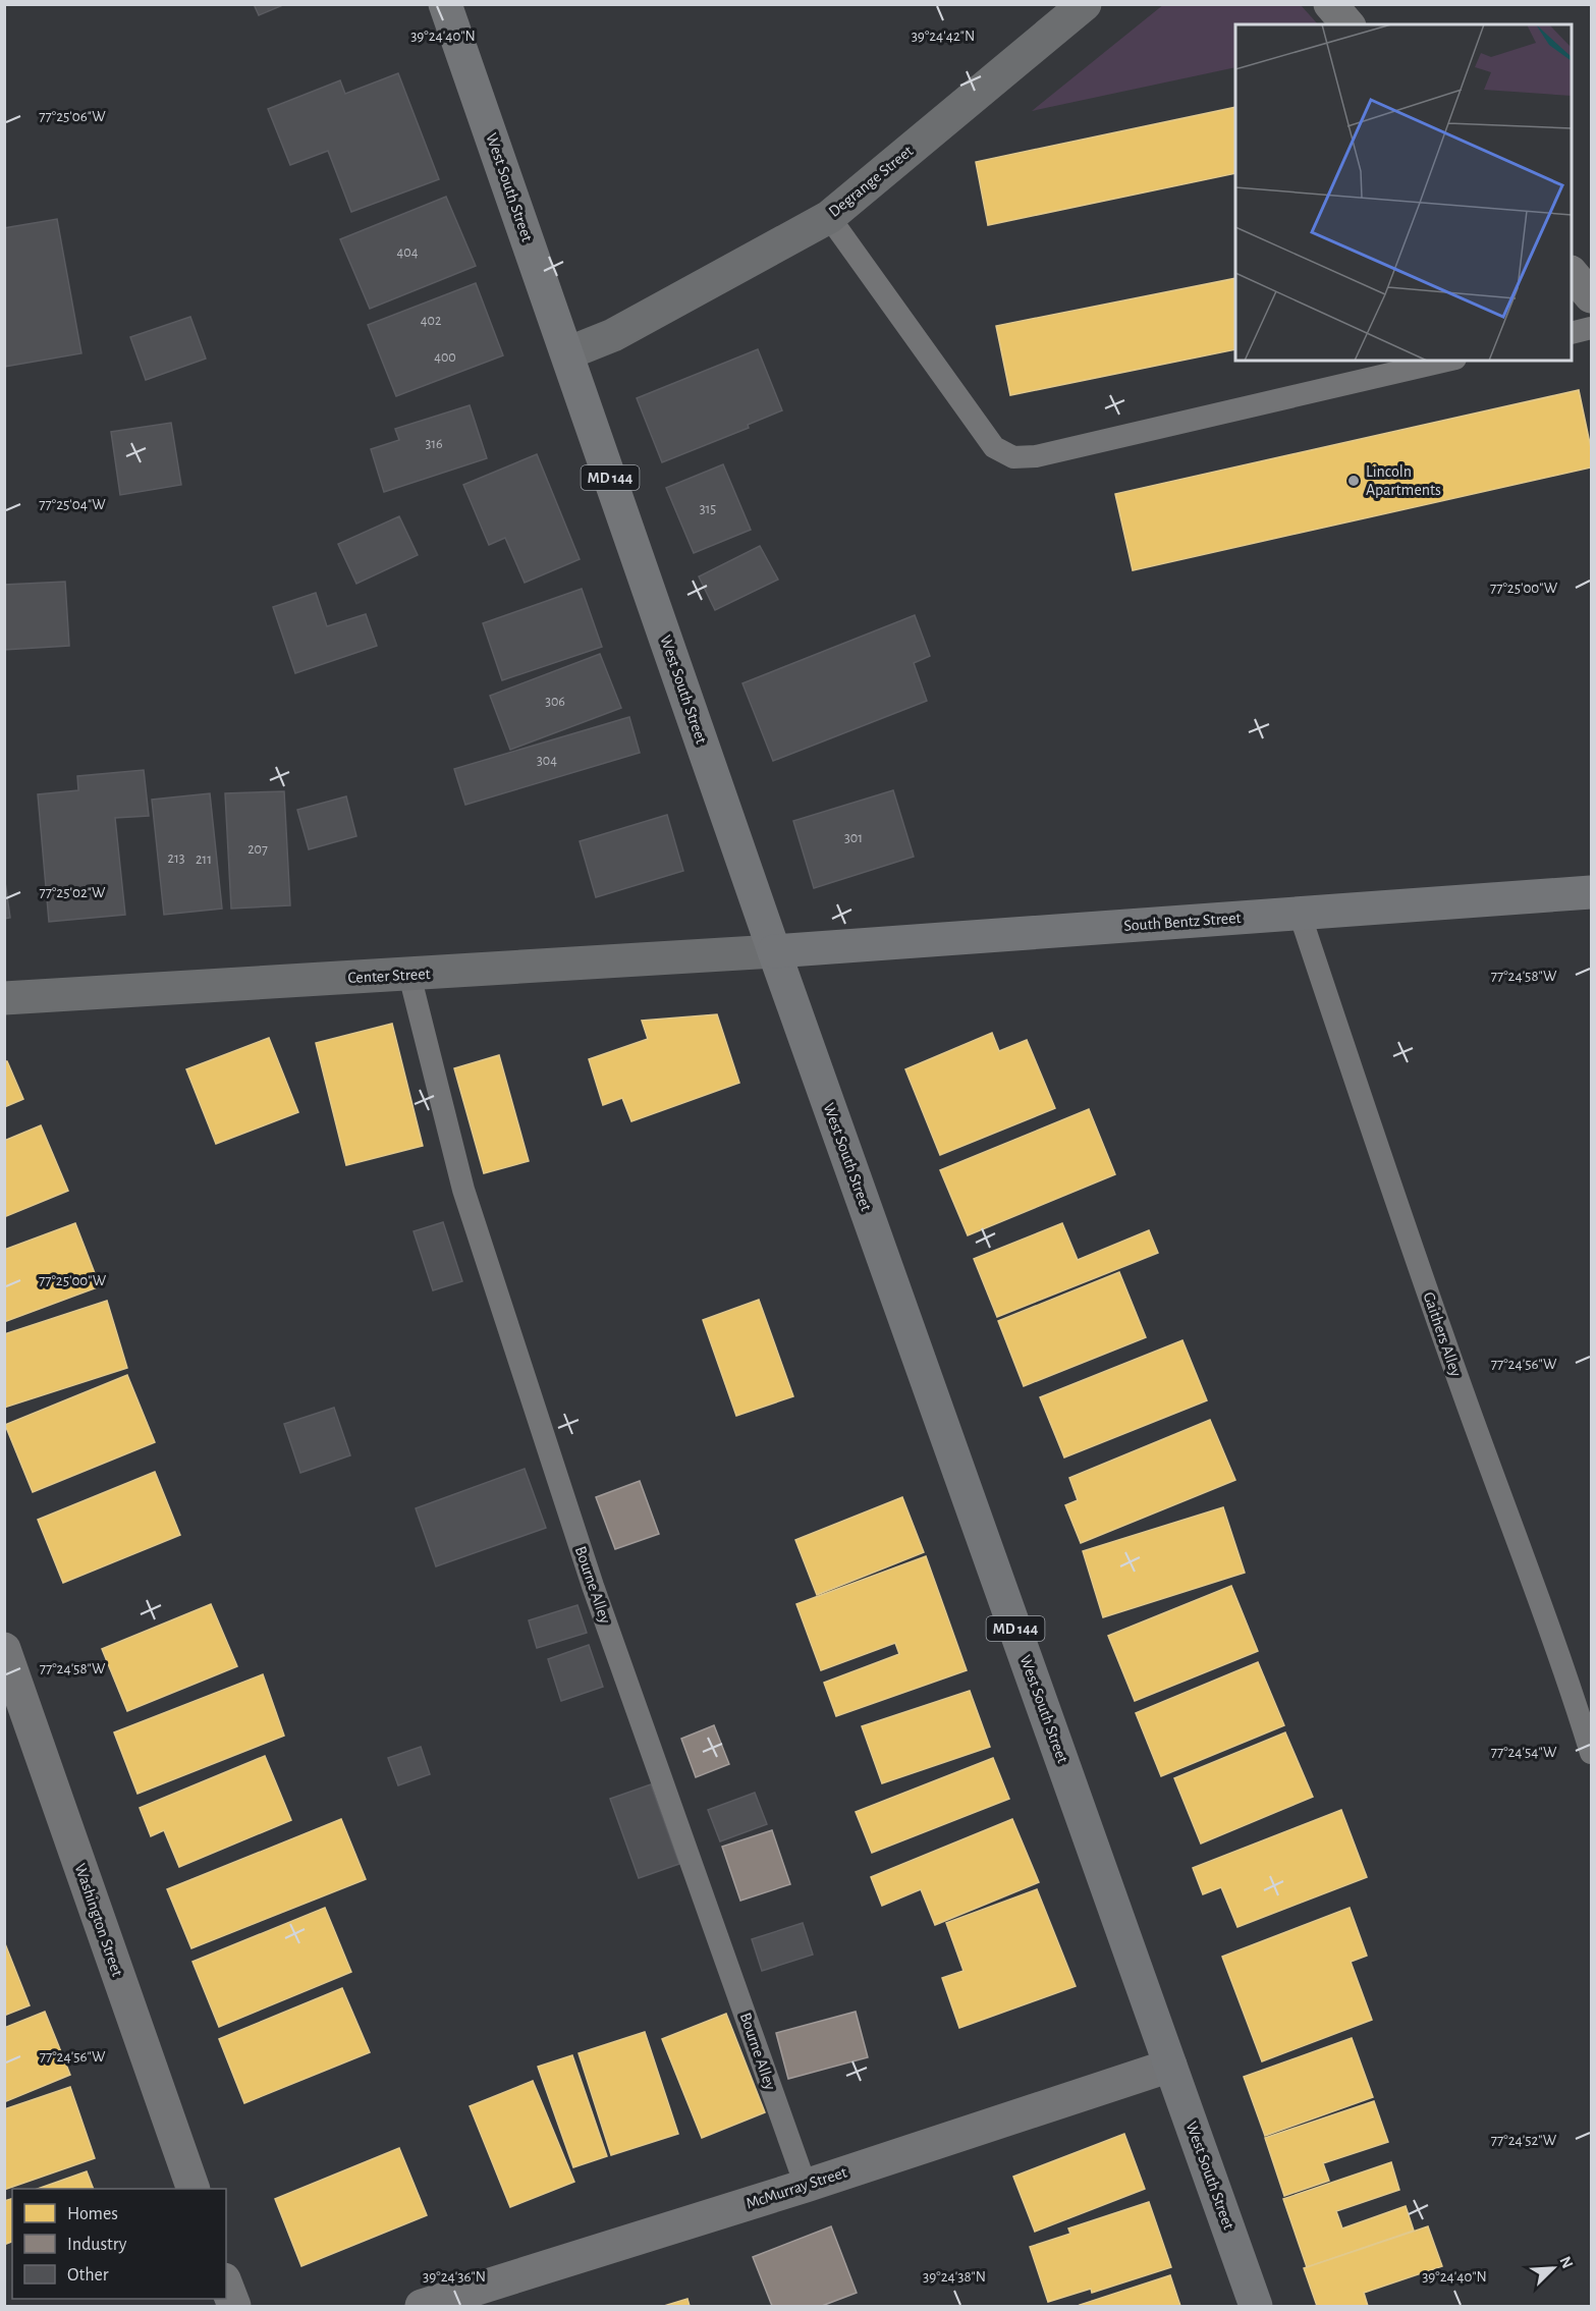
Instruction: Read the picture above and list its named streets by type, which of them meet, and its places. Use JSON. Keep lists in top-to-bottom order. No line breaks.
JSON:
{"streets":{"main road":["West South Street","MD 144","South Bentz Street"],"street":["Degrange Street","Center Street","Washington Street","McMurray Street"],"lane":["Gaithers Alley","Bourne Alley"]},"crossings":[["Degrange Street","West South Street"],["West South Street","South Bentz Street"],["West South Street","Center Street"],["West South Street","McMurray Street"],["South Bentz Street","Center Street"],["South Bentz Street","Gaithers Alley"],["Center Street","Bourne Alley"],["Bourne Alley","McMurray Street"]],"places":["Lincoln Apartments"],"house_numbers":["404","402","400","316","315","306","304","301","207","213","211"],"legend":["Homes","Industry","Other"],"north":"top right","coordinates":["39°24'40\"N","39°24'42\"N","77°25'06\"W","77°25'04\"W","77°25'00\"W","77°25'02\"W","77°24'58\"W","77°24'56\"W","77°24'54\"W","77°24'52\"W","39°24'36\"N","39°24'38\"N"]}
